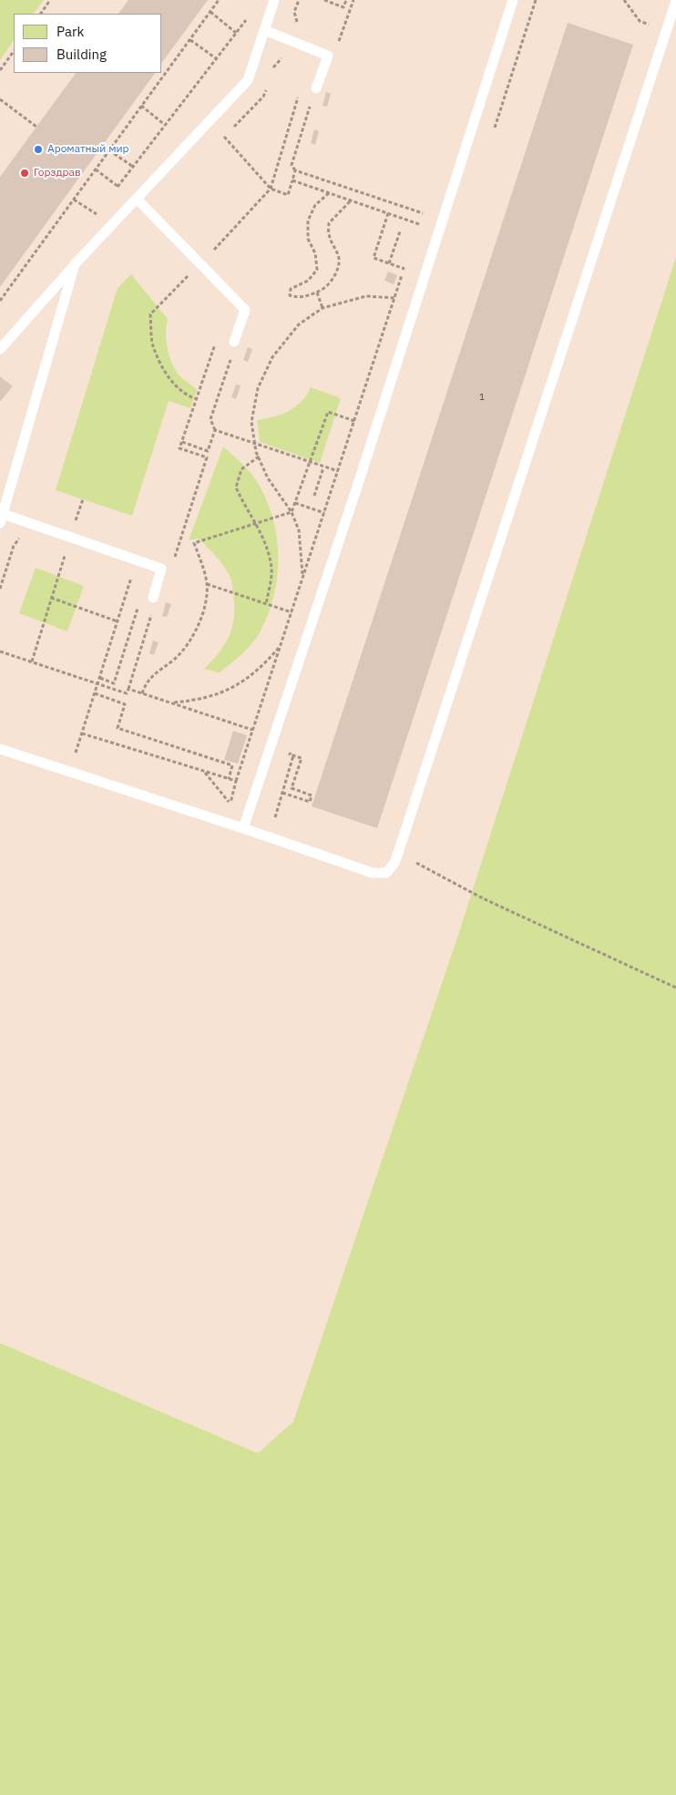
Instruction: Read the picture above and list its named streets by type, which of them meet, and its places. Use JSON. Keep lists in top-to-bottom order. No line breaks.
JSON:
{"places":["Ароматный мир","Горздрав"],"house_numbers":["1"],"legend":["Park","Building"]}
